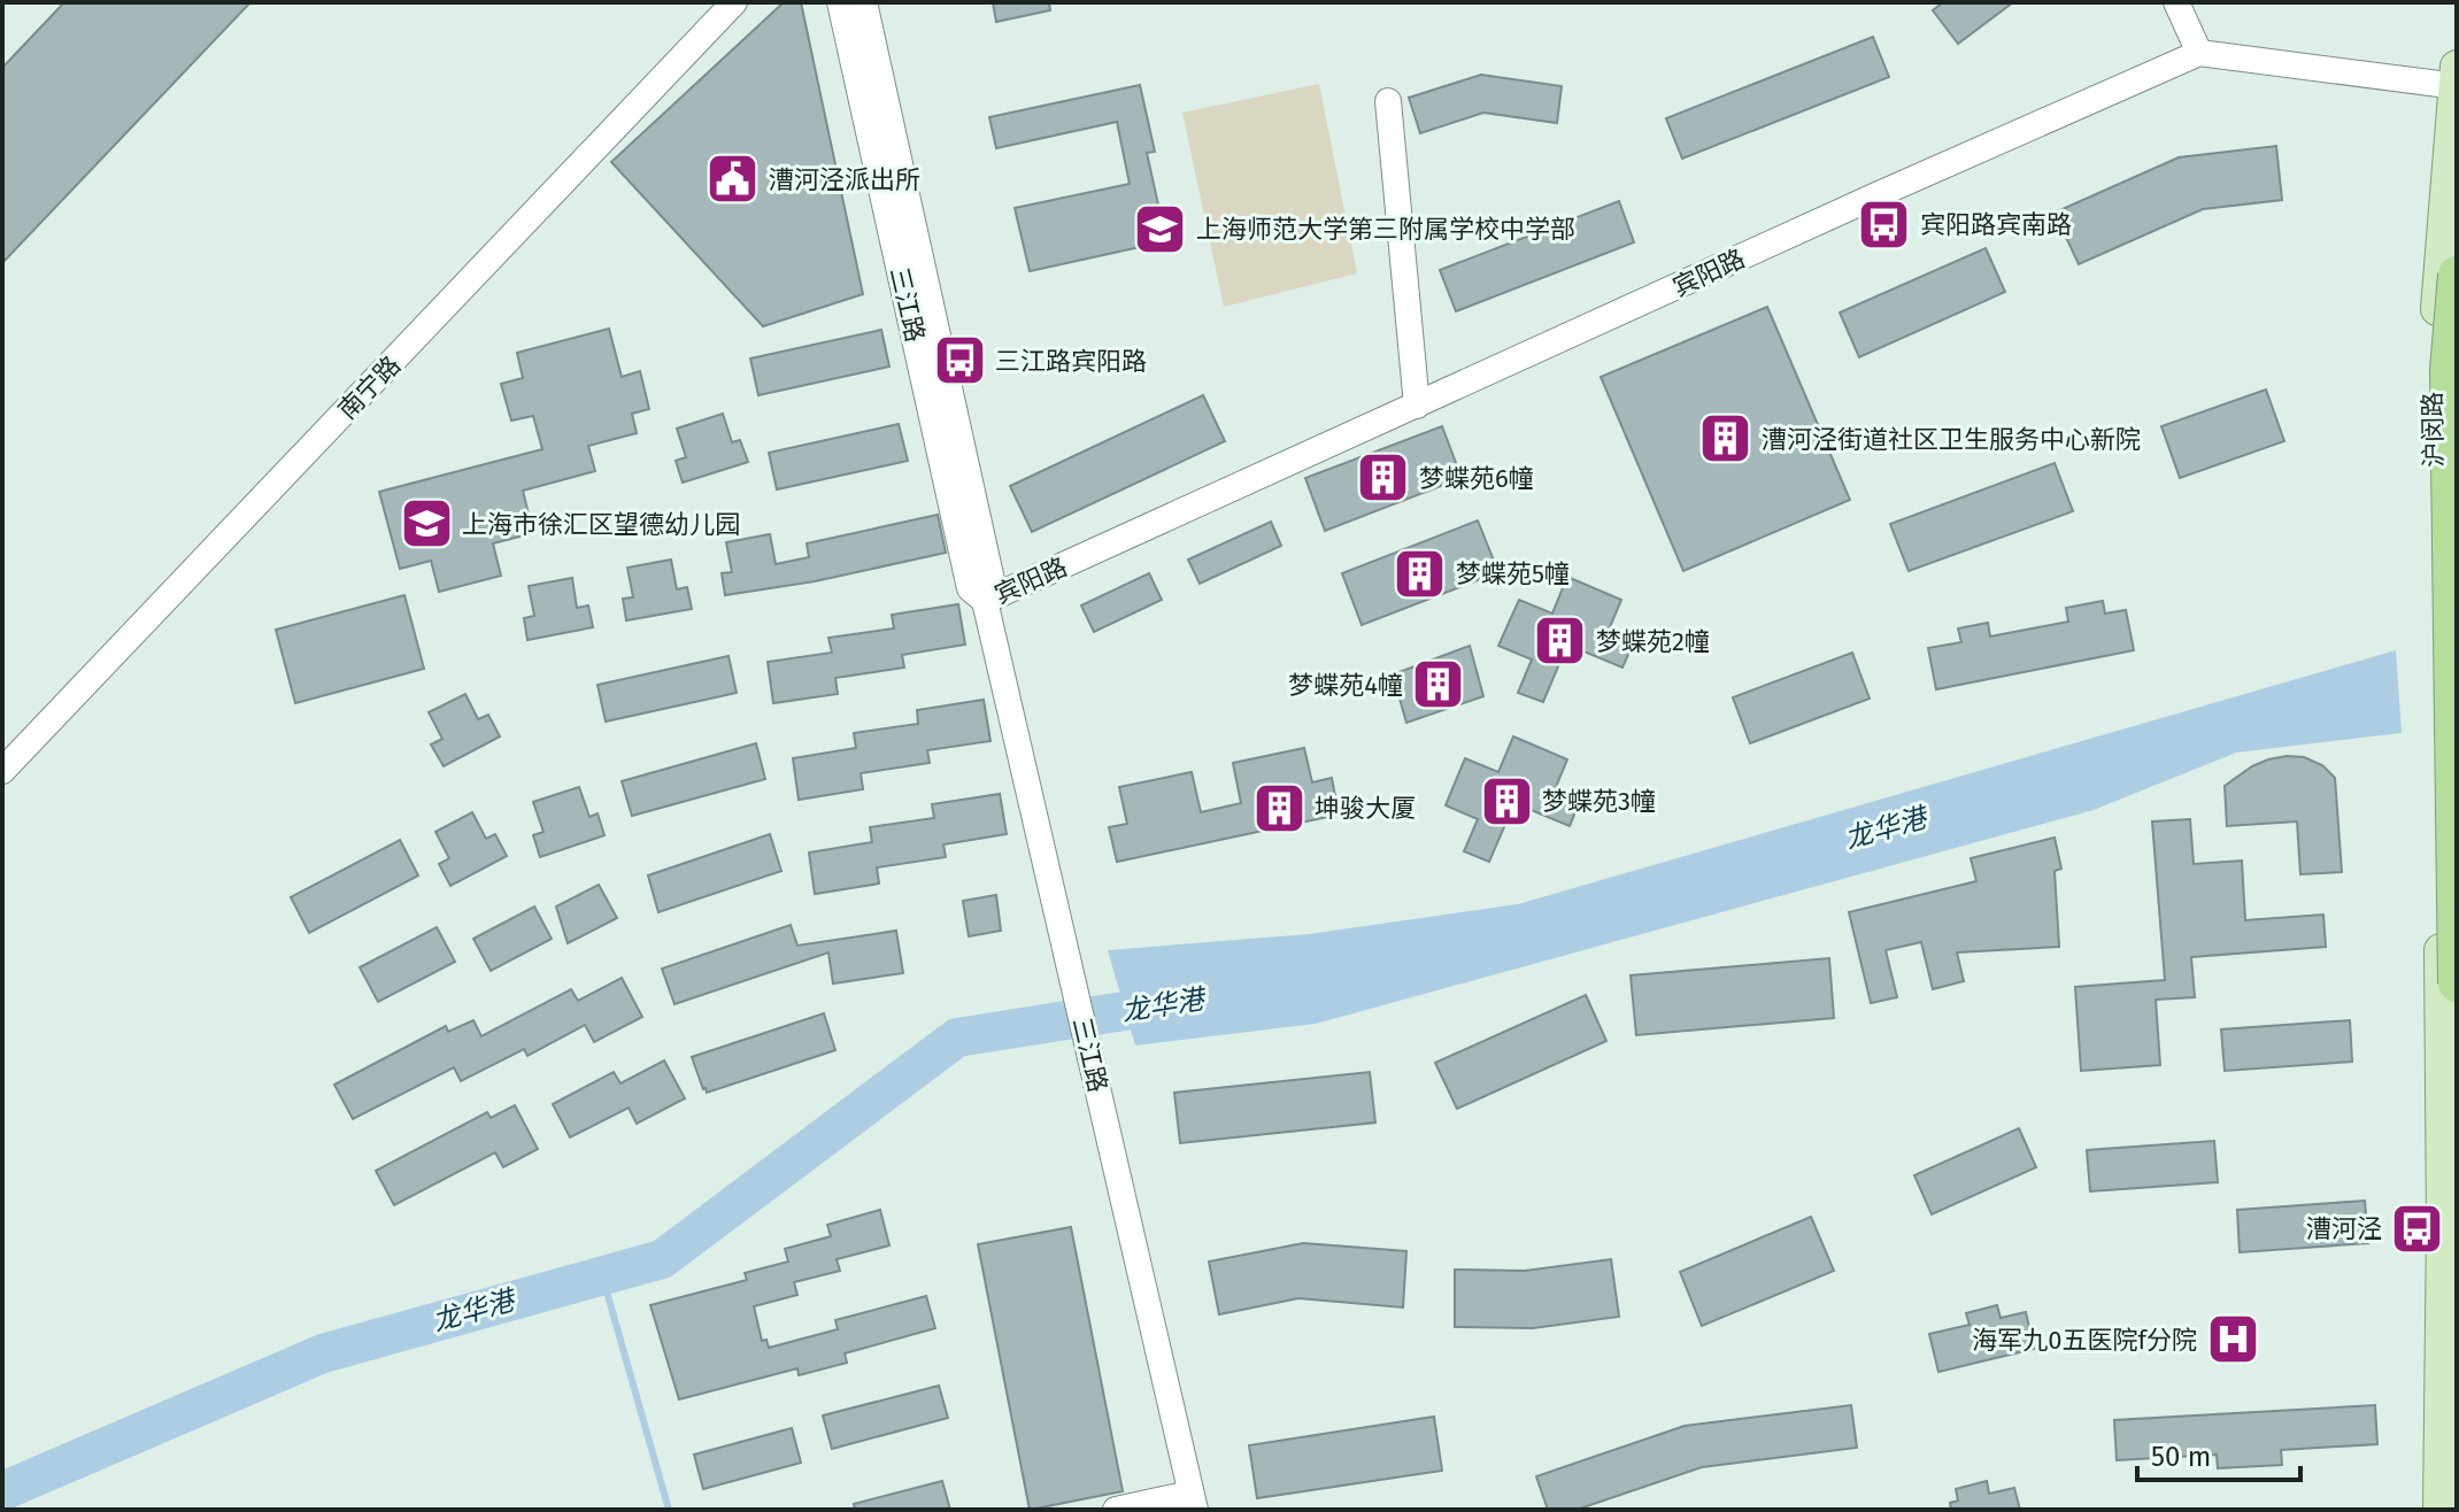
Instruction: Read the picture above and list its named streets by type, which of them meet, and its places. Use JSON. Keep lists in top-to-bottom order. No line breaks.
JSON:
{"streets":{"main road":["沪闵路"],"street":["宾阳路","三江路","南宁路"]},"crossings":[["宾阳路","三江路"]],"water":["龙华港"],"places":{"public building":["漕河泾派出所"],"bus stop":["宾阳路宾南路","三江路宾阳路","漕河泾"],"school or university":["上海师范大学第三附属学校中学部","上海市徐汇区望德幼儿园"],"building":["漕河泾街道社区卫生服务中心新院","梦蝶苑6幢","梦蝶苑5幢","梦蝶苑2幢","梦蝶苑4幢","梦蝶苑3幢","坤骏大厦"],"hospital":["海军九0五医院f分院"]},"scale_bar":"50 m"}
